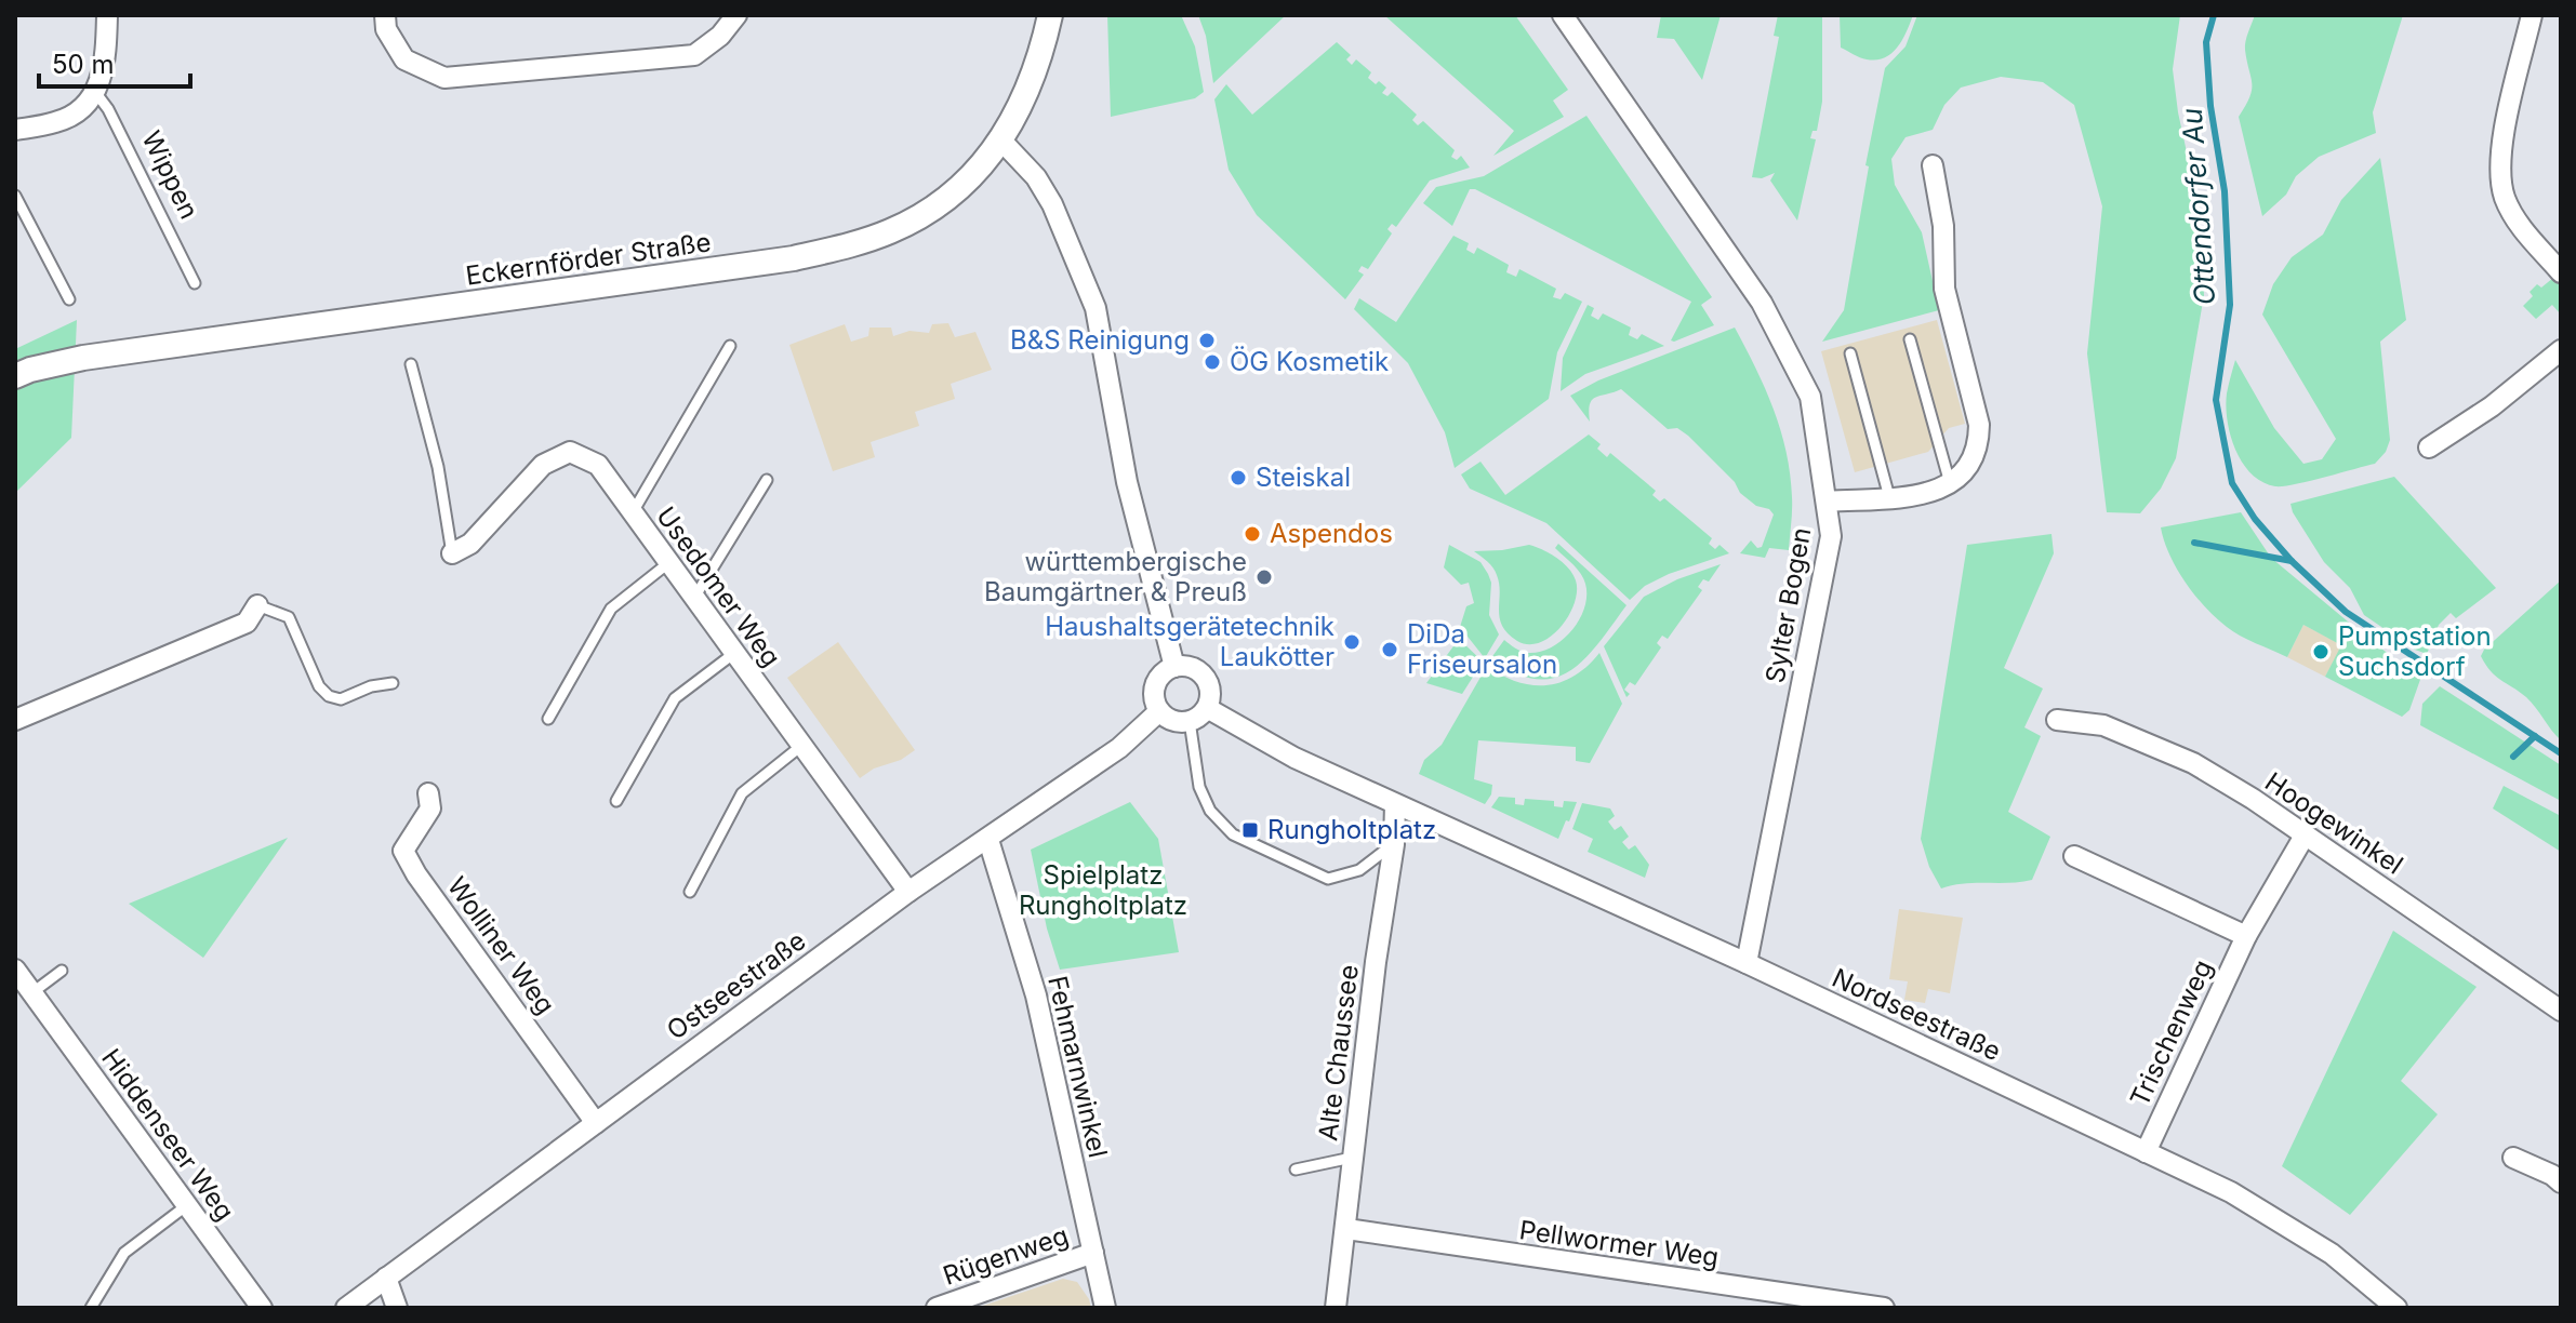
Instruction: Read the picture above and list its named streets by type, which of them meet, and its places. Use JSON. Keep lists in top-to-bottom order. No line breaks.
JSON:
{"streets":{"street":["Eckernförder Straße","Usedomer Weg","Sylter Bogen","Hoogewinkel","Wolliner Weg","Ostseestraße","Nordseestraße","Trischenweg","Alte Chaussee","Fehmarnwinkel","Hiddenseer Weg","Pellwormer Weg","Rügenweg"],"lane":["Wippen"]},"crossings":[["Usedomer Weg","Ostseestraße"],["Sylter Bogen","Nordseestraße"],["Hoogewinkel","Trischenweg"],["Wolliner Weg","Ostseestraße"],["Ostseestraße","Fehmarnwinkel"],["Nordseestraße","Trischenweg"],["Nordseestraße","Alte Chaussee"],["Alte Chaussee","Pellwormer Weg"],["Fehmarnwinkel","Rügenweg"]],"water":["Ottendorfer Au"],"parks":["Spielplatz Rungholtplatz"],"places":{"other":["B&S Reinigung","ÖG Kosmetik","Steiskal","Aspendos","württembergische Baumgärtner & Preuß","Haushaltsgerätetechnik Laukötter","DiDa Friseursalon","Pumpstation Suchsdorf"],"transit":["Rungholtplatz"]},"scale_bar":"50 m"}
